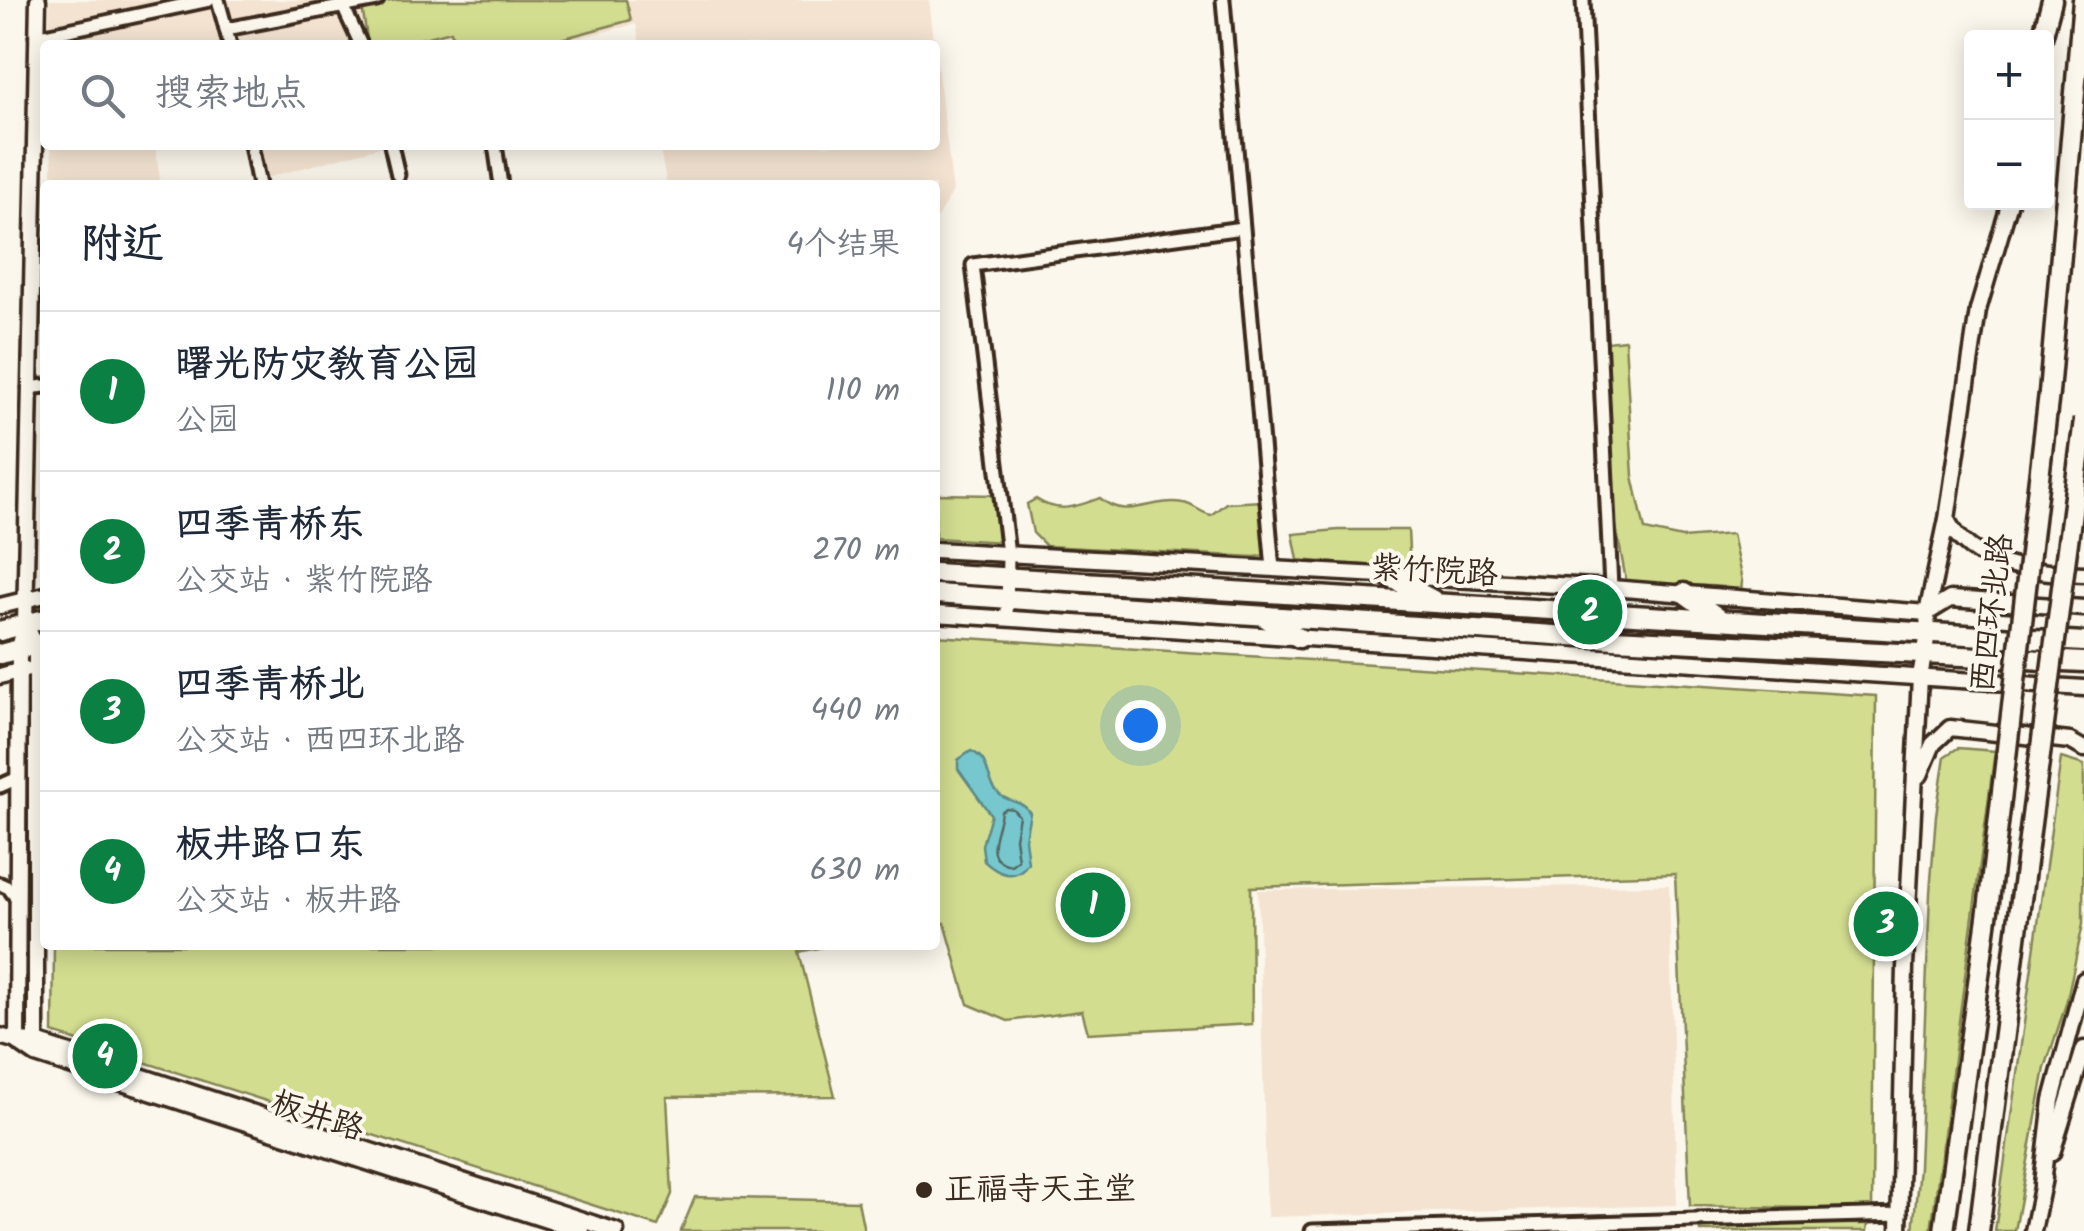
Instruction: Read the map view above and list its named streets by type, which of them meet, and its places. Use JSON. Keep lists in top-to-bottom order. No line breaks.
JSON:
{"streets":{"main road":["紫竹院路","西四环北路"],"street":["板井路"]},"crossings":[["紫竹院路","西四环北路"]],"places":["正福寺天主堂"],"page":{"map_buttons":["+","−"],"search":"搜索地点","heading":["附近","4个结果"],"list":[{"mark":"1","name":"曙光防灾教育公园","note":"公园","value":"110 m"},{"mark":"2","name":"四季青桥东","note":"公交站 · 紫竹院路","value":"270 m"},{"mark":"3","name":"四季青桥北","note":"公交站 · 西四环北路","value":"440 m"},{"mark":"4","name":"板井路口东","note":"公交站 · 板井路","value":"630 m"}],"pins":["2","1","3","4"]}}
